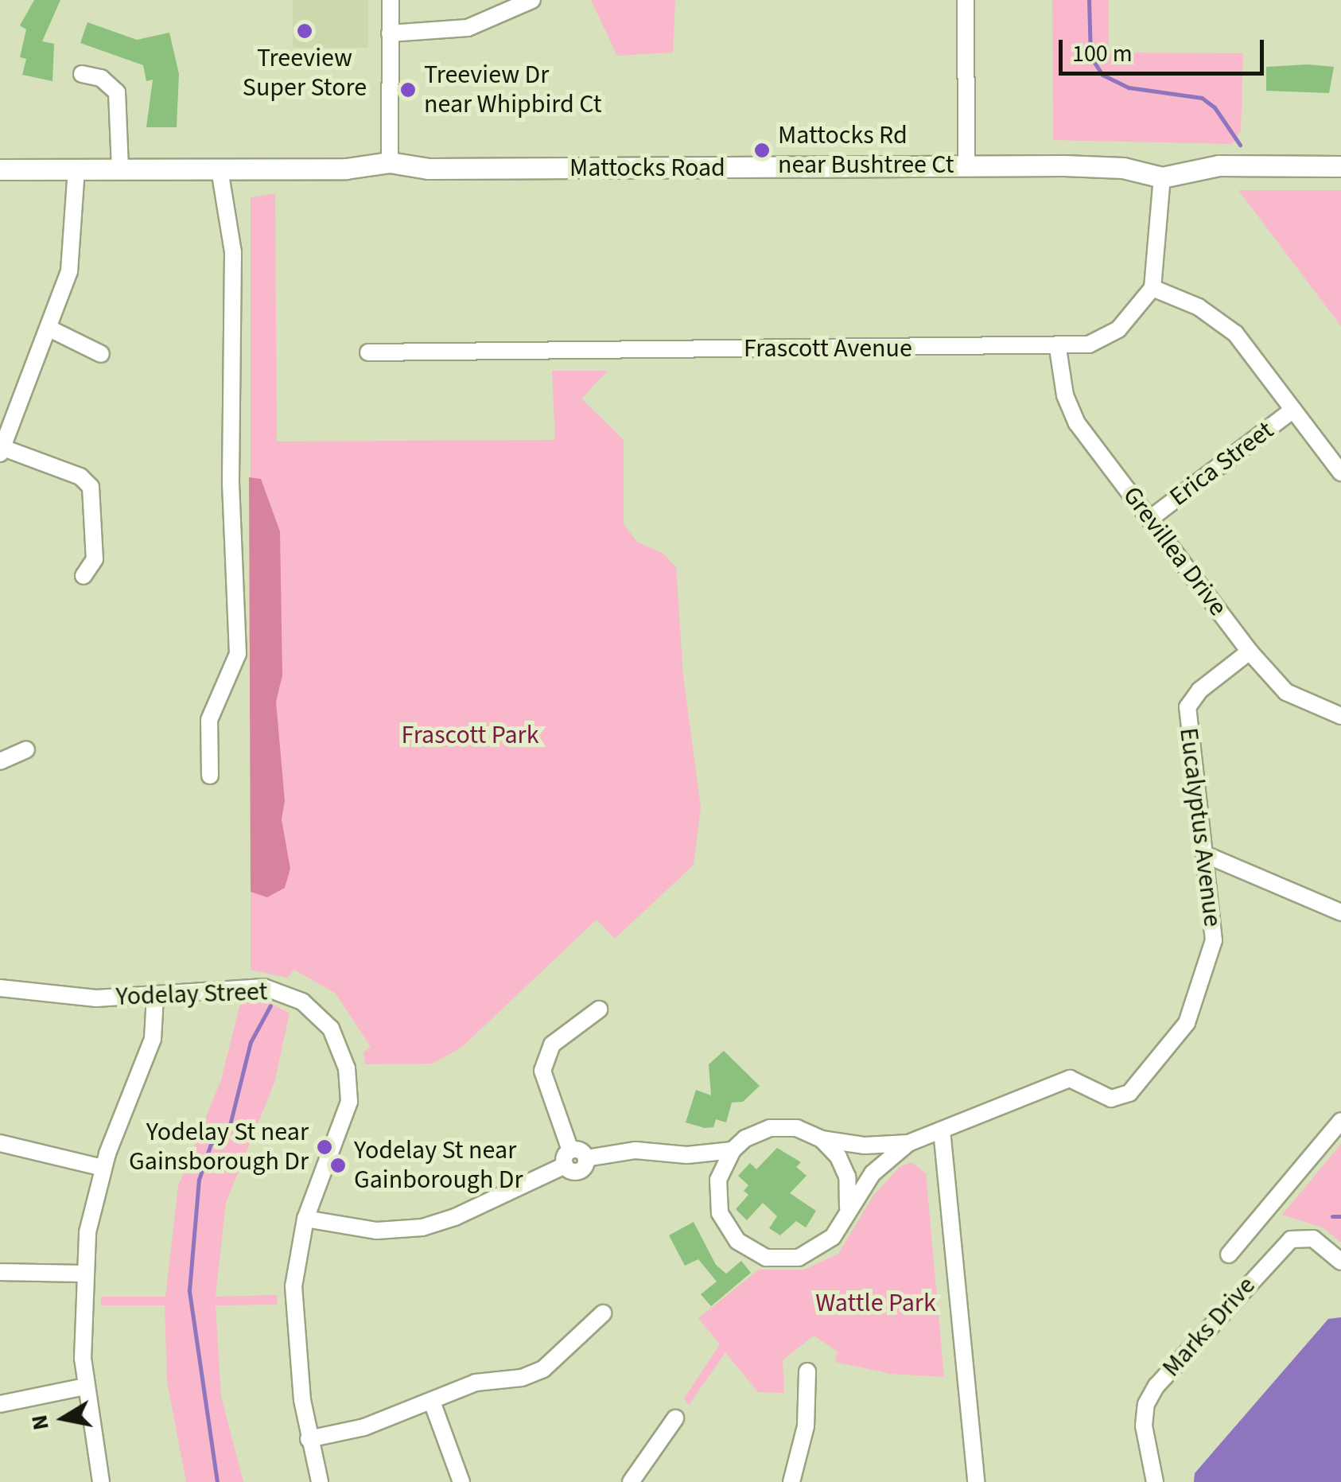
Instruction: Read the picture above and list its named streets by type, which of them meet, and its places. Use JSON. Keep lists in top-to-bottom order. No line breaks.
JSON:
{"streets":{"street":["Mattocks Road","Frascott Avenue","Erica Street","Grevillea Drive","Eucalyptus Avenue","Yodelay Street","Marks Drive"]},"crossings":[["Frascott Avenue","Grevillea Drive"],["Erica Street","Grevillea Drive"],["Grevillea Drive","Eucalyptus Avenue"]],"parks":["Frascott Park","Wattle Park"],"places":["Treeview Super Store","Treeview Dr near Whipbird Ct","Mattocks Rd near Bushtree Ct","Yodelay St near Gainsborough Dr","Yodelay St near Gainborough Dr"],"scale_bar":"100 m","north":"left"}
